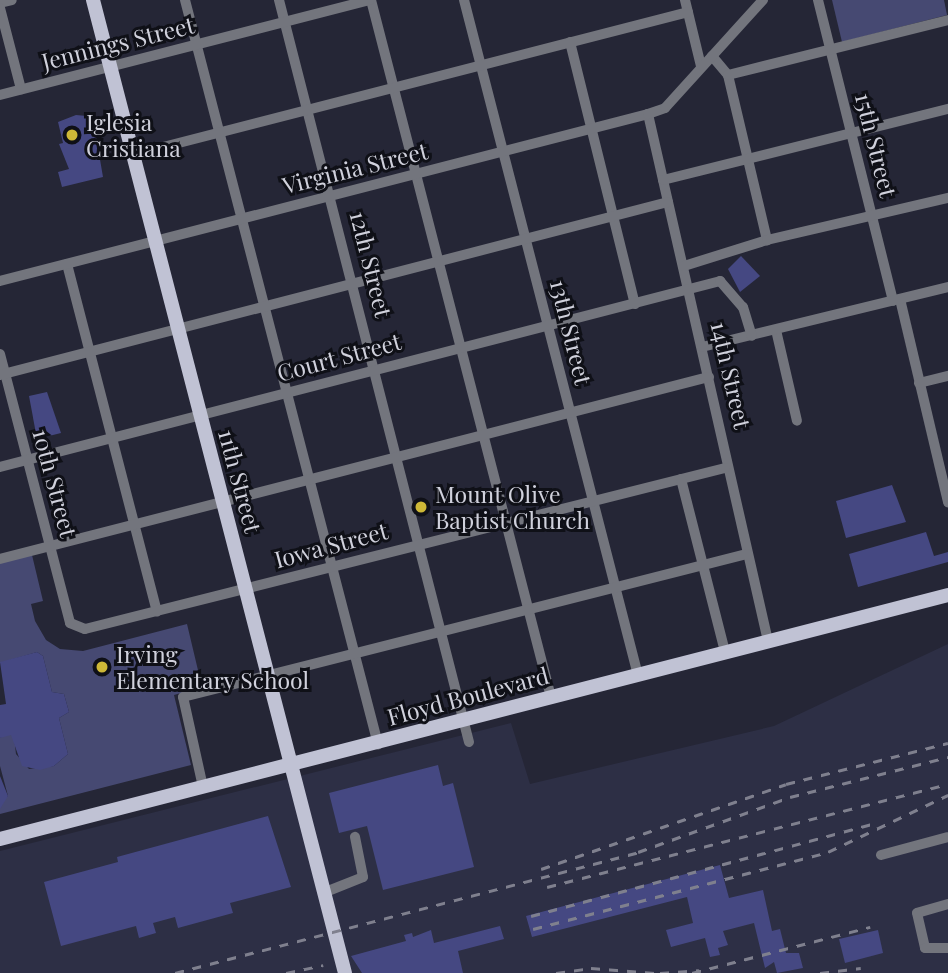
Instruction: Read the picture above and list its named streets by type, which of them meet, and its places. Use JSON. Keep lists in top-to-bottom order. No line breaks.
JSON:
{"streets":{"main road":["11th Street","Floyd Boulevard"],"street":["Jennings Street","15th Street","Virginia Street","12th Street","13th Street","Court Street","14th Street","10th Street","Iowa Street"]},"crossings":[["Jennings Street","12th Street"],["Jennings Street","11th Street"],["Virginia Street","12th Street"],["Virginia Street","13th Street"],["Virginia Street","14th Street"],["Virginia Street","11th Street"],["12th Street","Court Street"],["12th Street","Iowa Street"],["12th Street","Floyd Boulevard"],["13th Street","Court Street"],["13th Street","Iowa Street"],["13th Street","Floyd Boulevard"],["Court Street","14th Street"],["Court Street","11th Street"],["Court Street","10th Street"],["14th Street","Iowa Street"],["14th Street","Floyd Boulevard"],["11th Street","Iowa Street"],["11th Street","Floyd Boulevard"],["10th Street","Iowa Street"]],"places":["Iglesia Cristiana","Mount Olive Baptist Church","Irving Elementary School"]}
